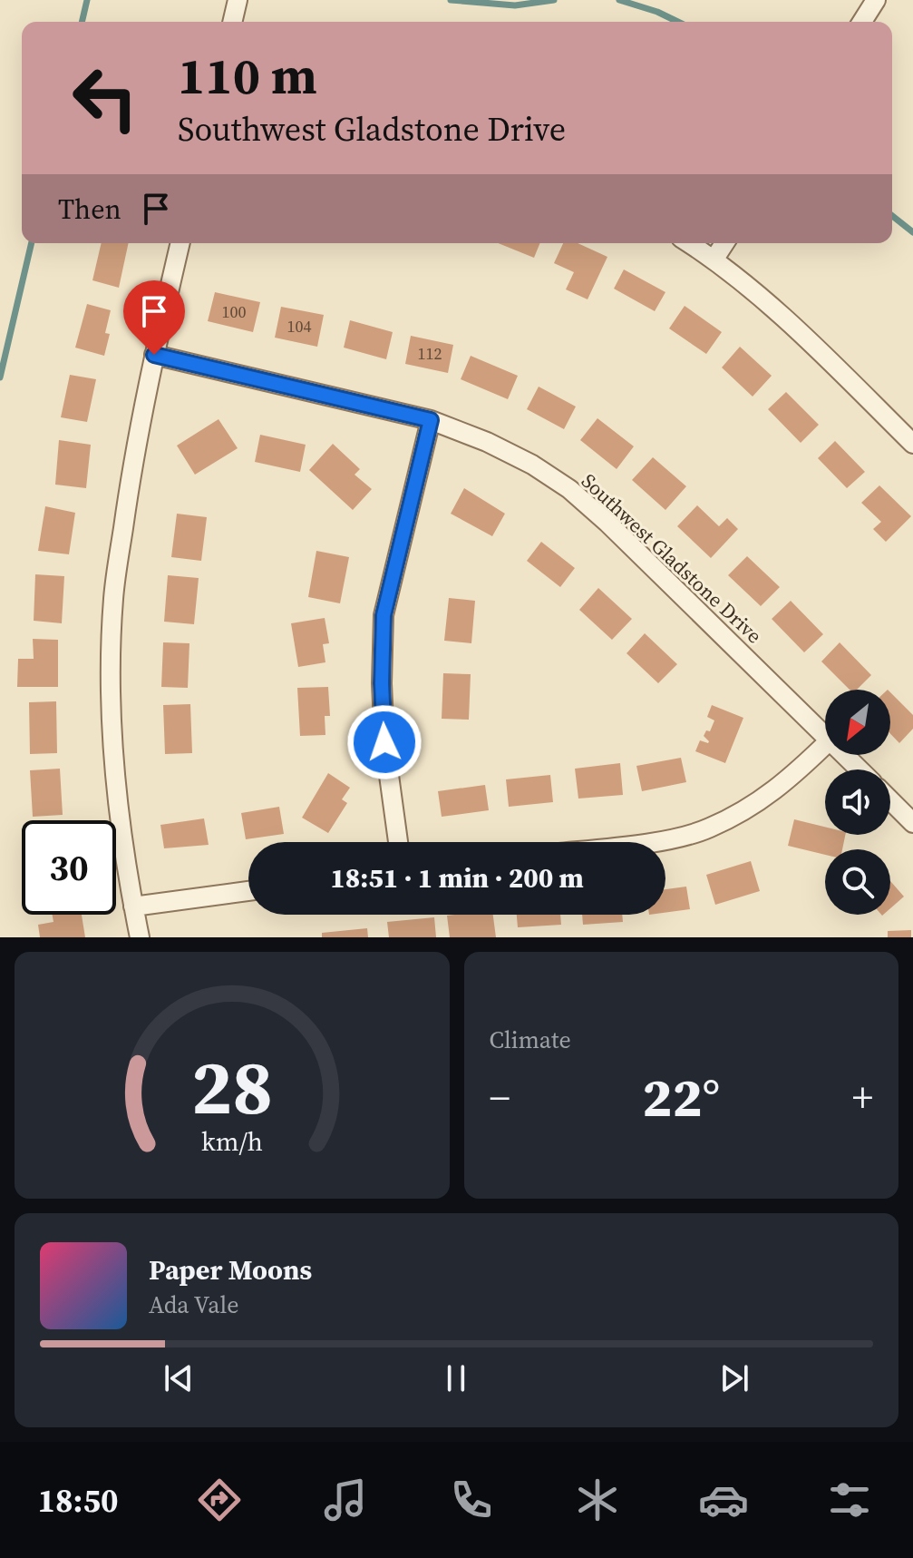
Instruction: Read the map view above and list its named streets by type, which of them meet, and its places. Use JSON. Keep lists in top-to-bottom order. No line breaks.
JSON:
{"streets":{"street":["Southwest Gladstone Drive"]},"house_numbers":["100","104","112"],"north":"bottom left","page":{"turn":["110 m","Southwest Gladstone Drive"],"then":"Then","limit":"30","trip":"18:51 · 1 min · 200 m","tile":"Climate","heat":["−","22°","+"],"song":["Paper Moons","Ada Vale"],"tabs":"18:50","gauge":["28","km/h"]}}
